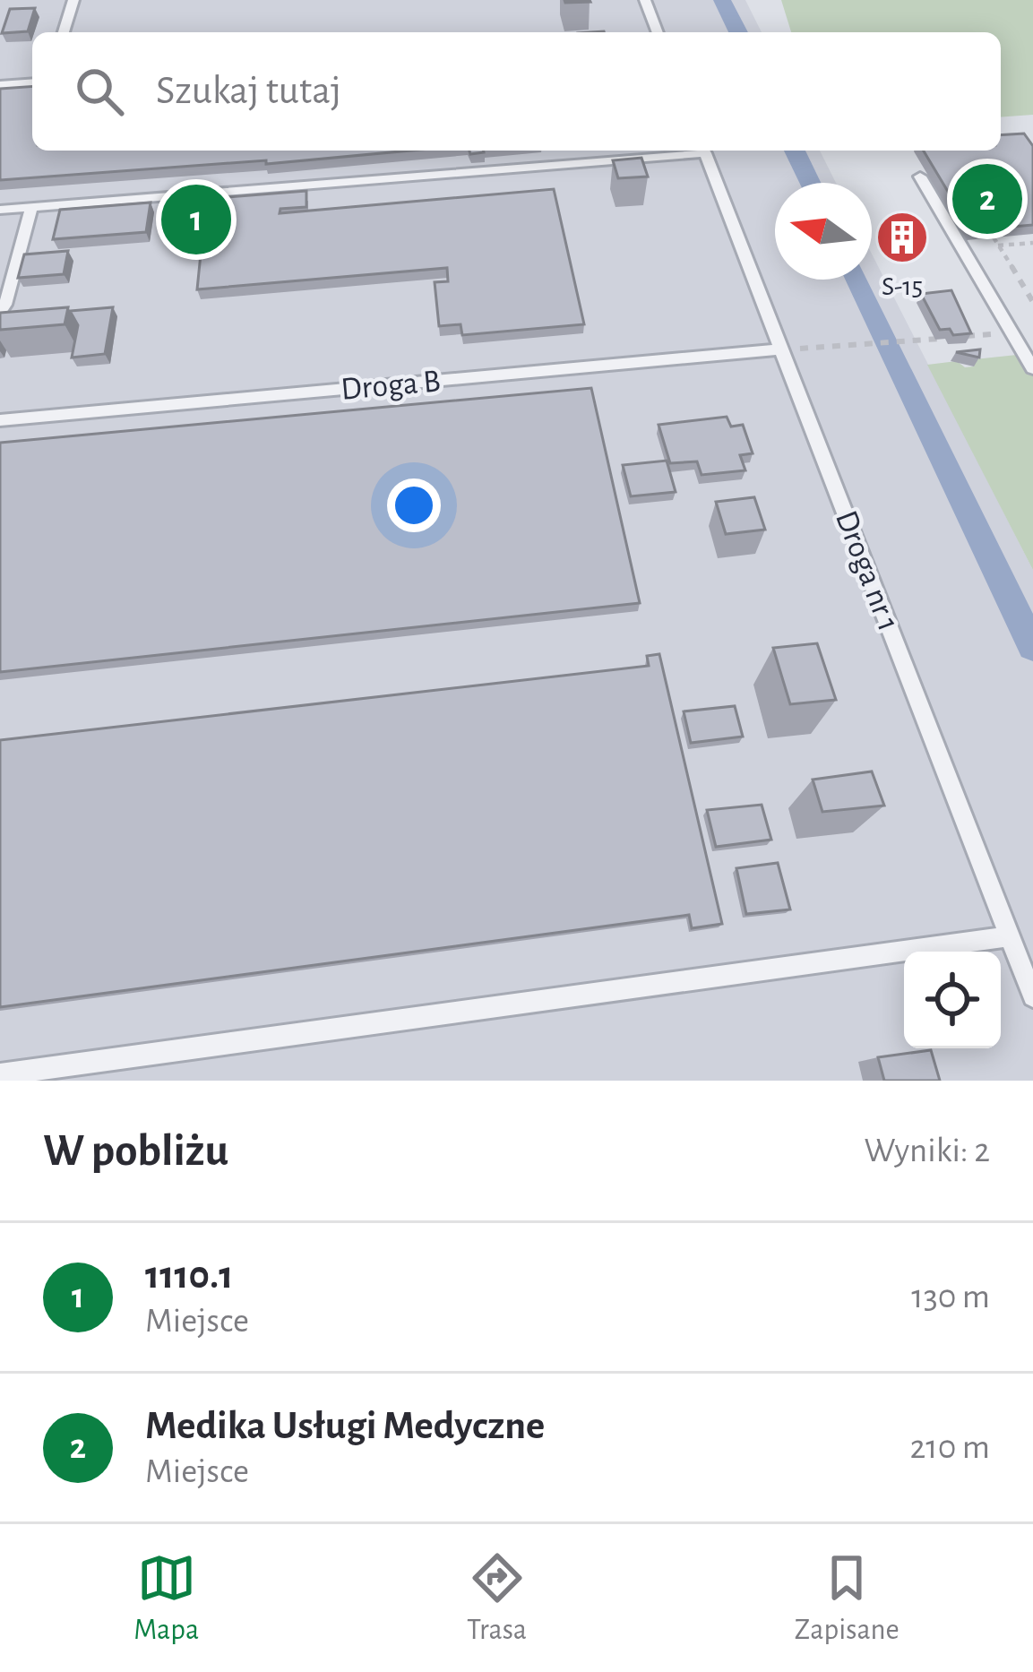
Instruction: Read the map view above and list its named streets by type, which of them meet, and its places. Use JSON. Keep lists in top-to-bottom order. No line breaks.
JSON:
{"streets":{"lane":["Droga B","Droga nr 1"]},"crossings":[["Droga B","Droga nr 1"]],"places":{"building":["S-15"]},"north":"left","page":{"search":"Szukaj tutaj","pins":["2","1"],"heading":["W pobliżu","Wyniki: 2"],"list":[{"mark":"1","name":"1110.1","note":"Miejsce","value":"130 m"},{"mark":"2","name":"Medika Usługi Medyczne","note":"Miejsce","value":"210 m"}],"nav":["Mapa","Trasa","Zapisane"]}}
